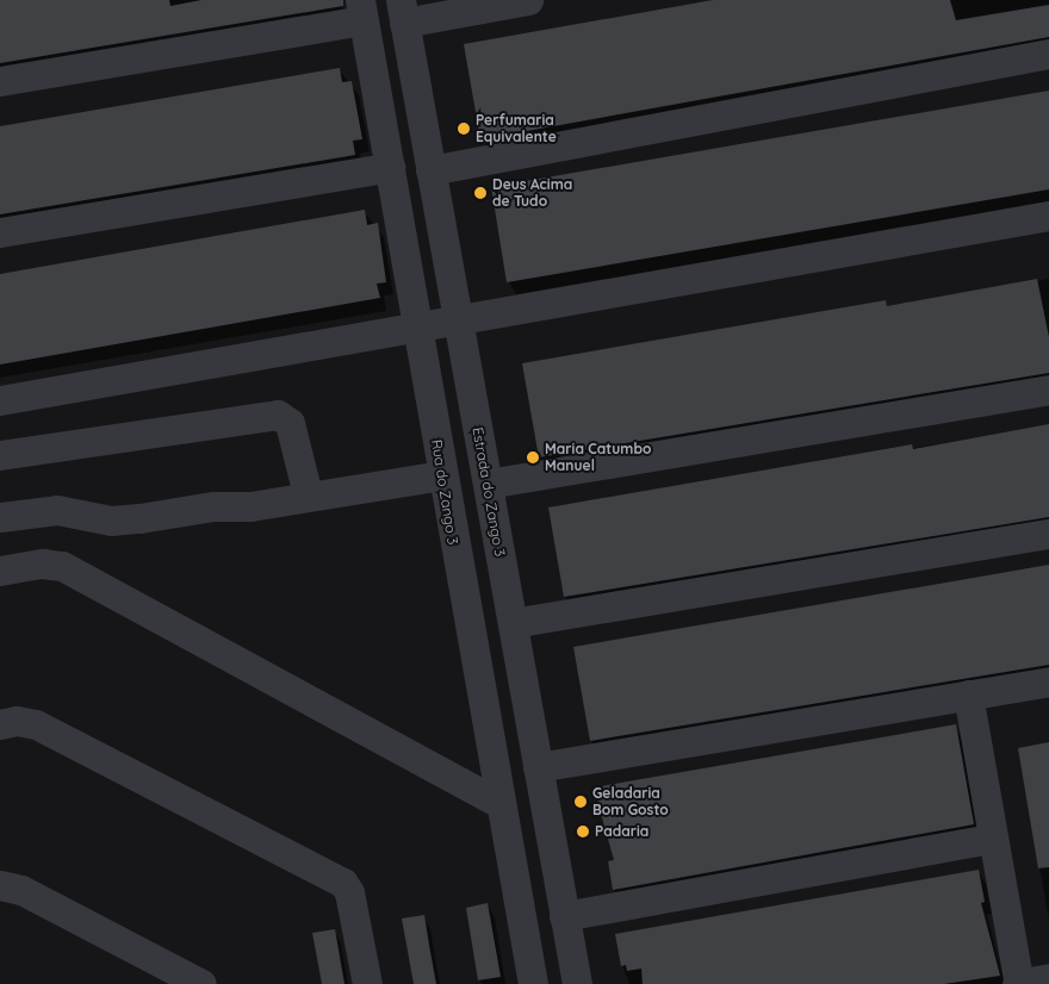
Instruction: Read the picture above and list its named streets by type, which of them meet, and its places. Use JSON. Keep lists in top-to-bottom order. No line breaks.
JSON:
{"streets":{"street":["Rua do Zango 3","Estrada do Zango 3"]},"places":["Perfumaria Equivalente","Deus Acima de Tudo","Maria Catumbo Manuel","Geladaria Bom Gosto","Padaria"]}
